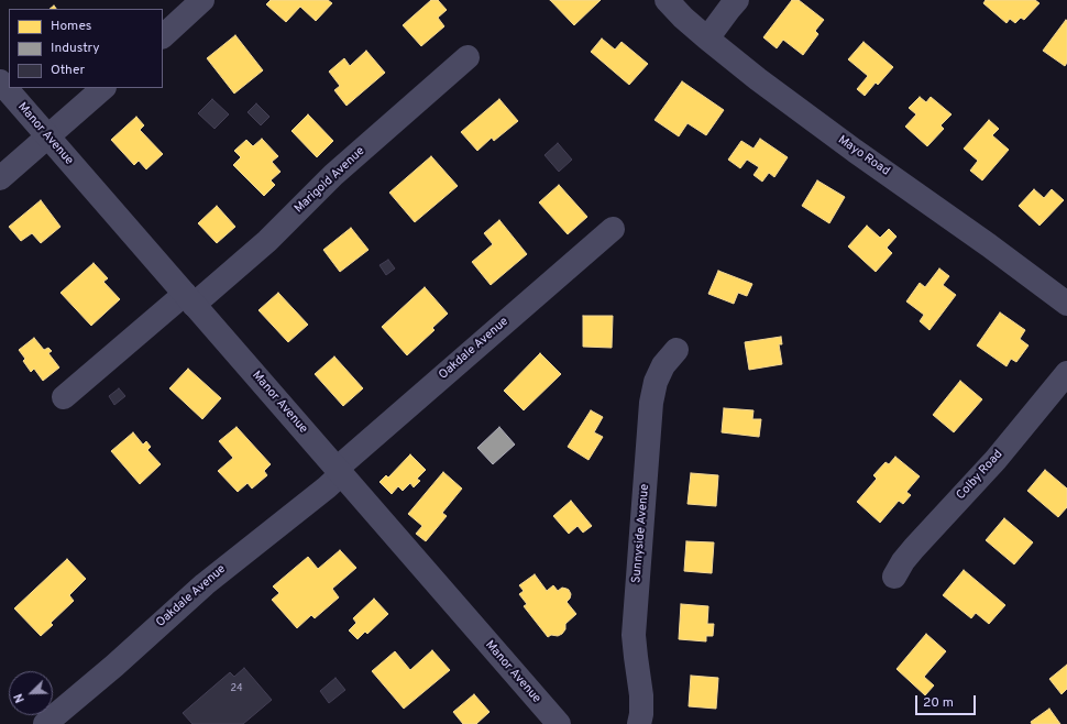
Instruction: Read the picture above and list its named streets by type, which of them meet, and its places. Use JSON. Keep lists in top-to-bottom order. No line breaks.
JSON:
{"streets":{"street":["Manor Avenue","Mayo Road","Marigold Avenue","Oakdale Avenue","Colby Road","Sunnyside Avenue"]},"crossings":[["Manor Avenue","Marigold Avenue"],["Manor Avenue","Oakdale Avenue"]],"house_numbers":["24"],"legend":["Homes","Industry","Other"],"scale_bar":"20 m","north":"bottom left"}
